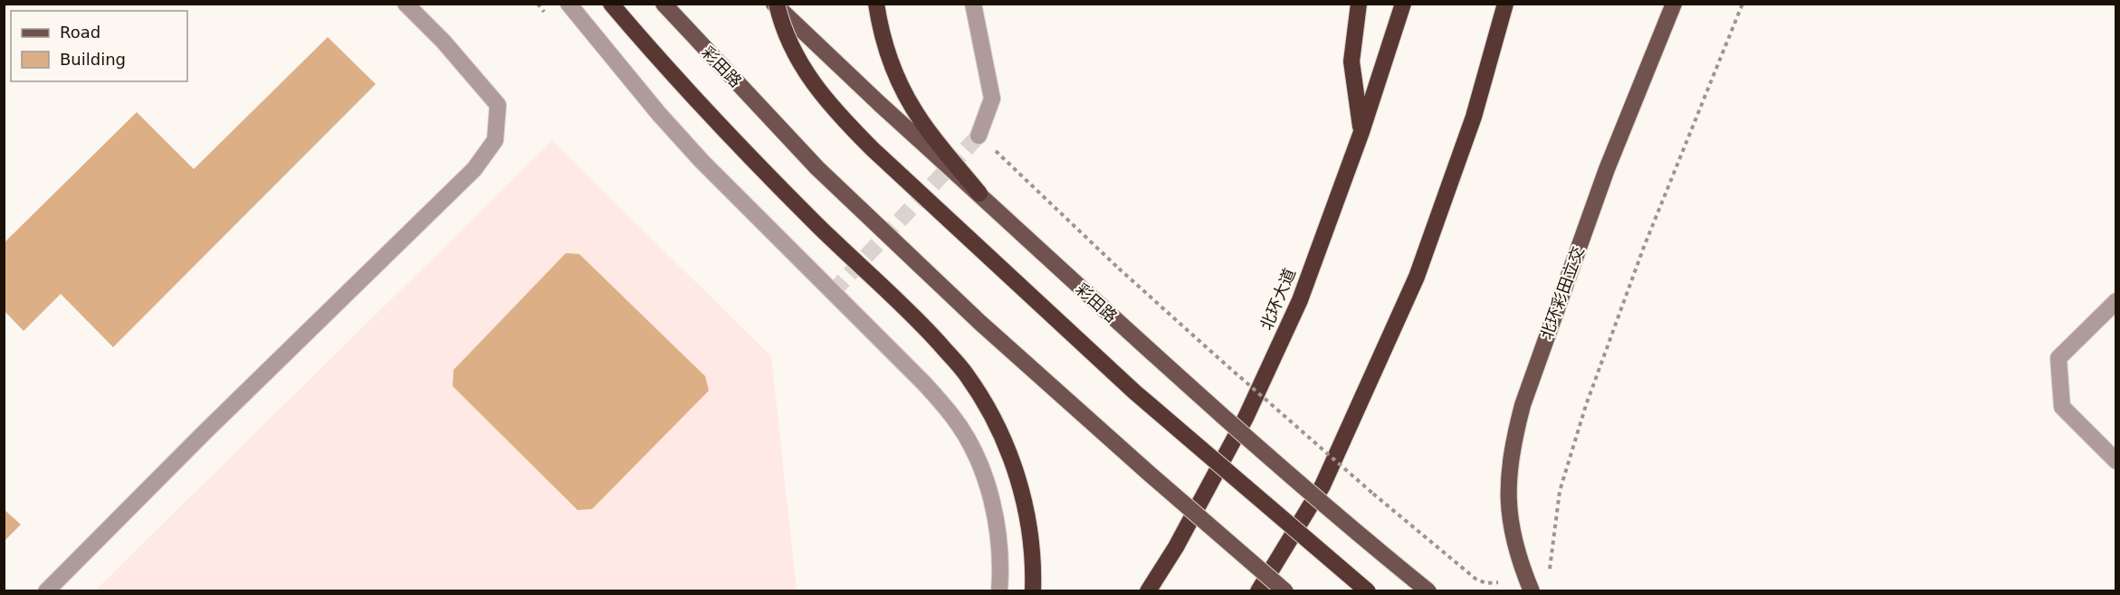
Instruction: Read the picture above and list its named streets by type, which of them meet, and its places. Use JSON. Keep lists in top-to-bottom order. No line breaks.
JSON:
{"streets":{"highway":["北环大道"],"main road":["彩田路","北环彩田立交"]},"legend":["Road","Building"]}
